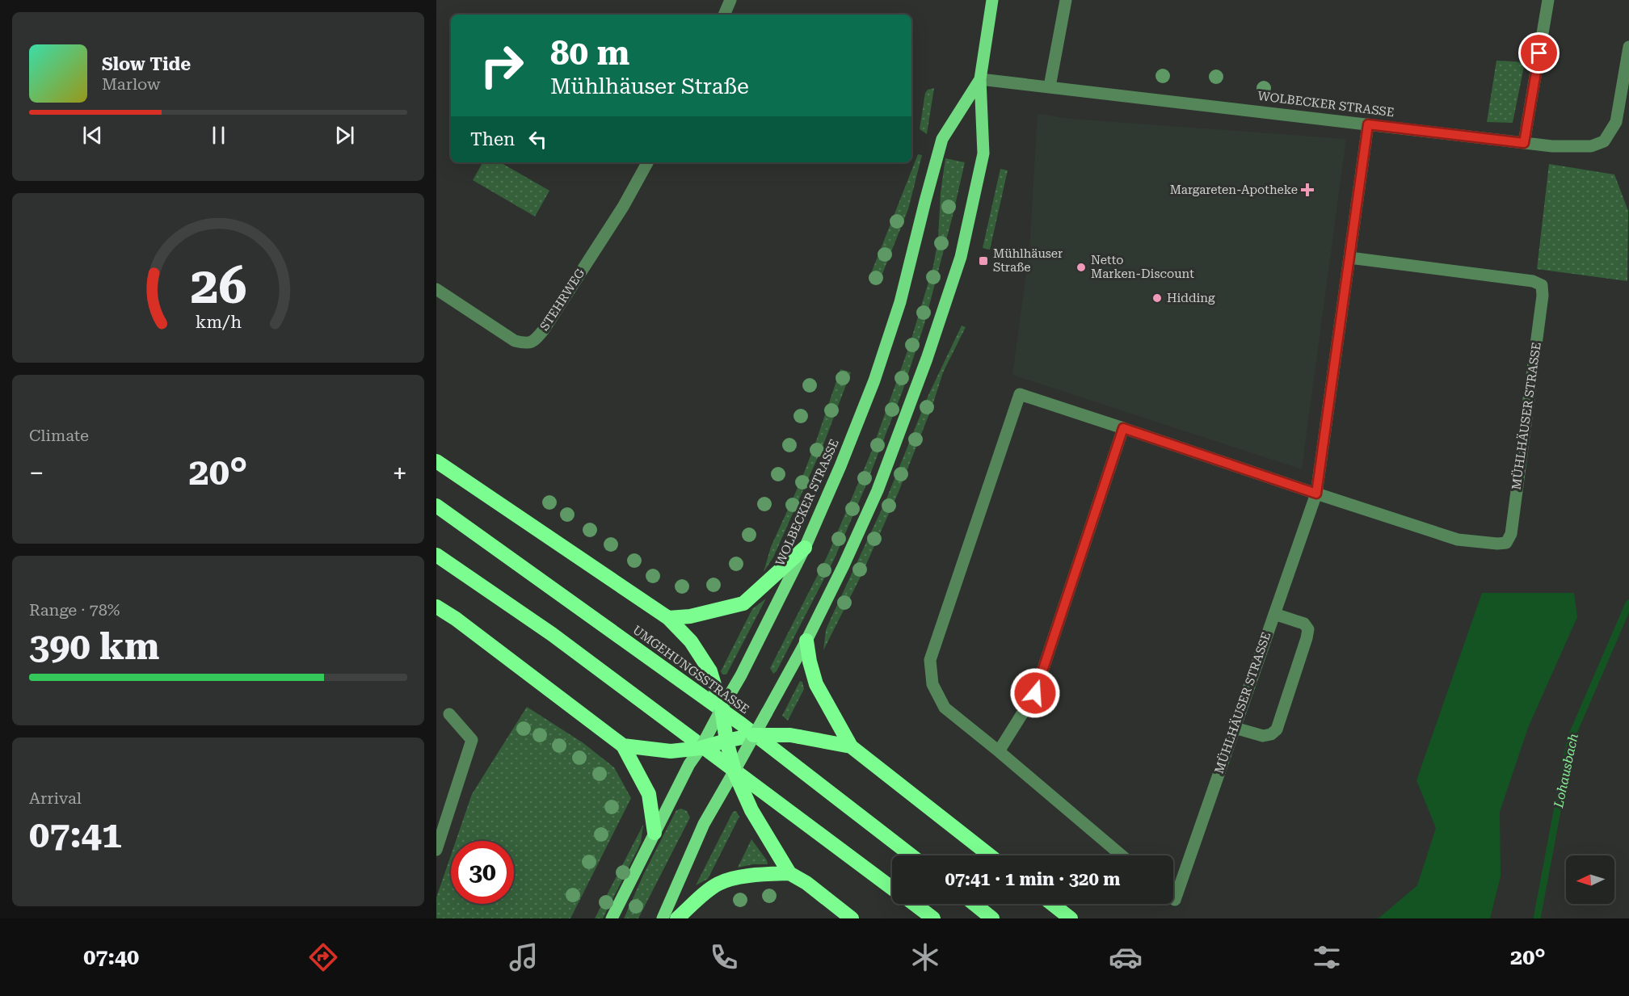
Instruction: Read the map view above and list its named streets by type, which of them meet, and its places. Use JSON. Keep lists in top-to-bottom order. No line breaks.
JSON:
{"streets":{"highway":["UMGEHUNGSSTRASSE"],"main road":["WOLBECKER STRASSE"],"street":["STEHRWEG","MÜHLHÄUSER STRASSE"]},"crossings":[["WOLBECKER STRASSE","MÜHLHÄUSER STRASSE"]],"water":["Lohausbach"],"places":{"health":["Margareten-Apotheke"],"transit":["Mühlhäuser Straße"],"other":["Netto Marken-Discount","Hidding"]},"north":"left","page":{"turn":["80 m","Mühlhäuser Straße"],"song":["Slow Tide","Marlow"],"then":"Then","tile":["Climate",["Range · 78%","390 km"],["Arrival","07:41"]],"heat":["−","20°","+"],"limit":"30","trip":"07:41 · 1 min · 320 m","tabs":["07:40","20°"],"gauge":["26","km/h"]}}
